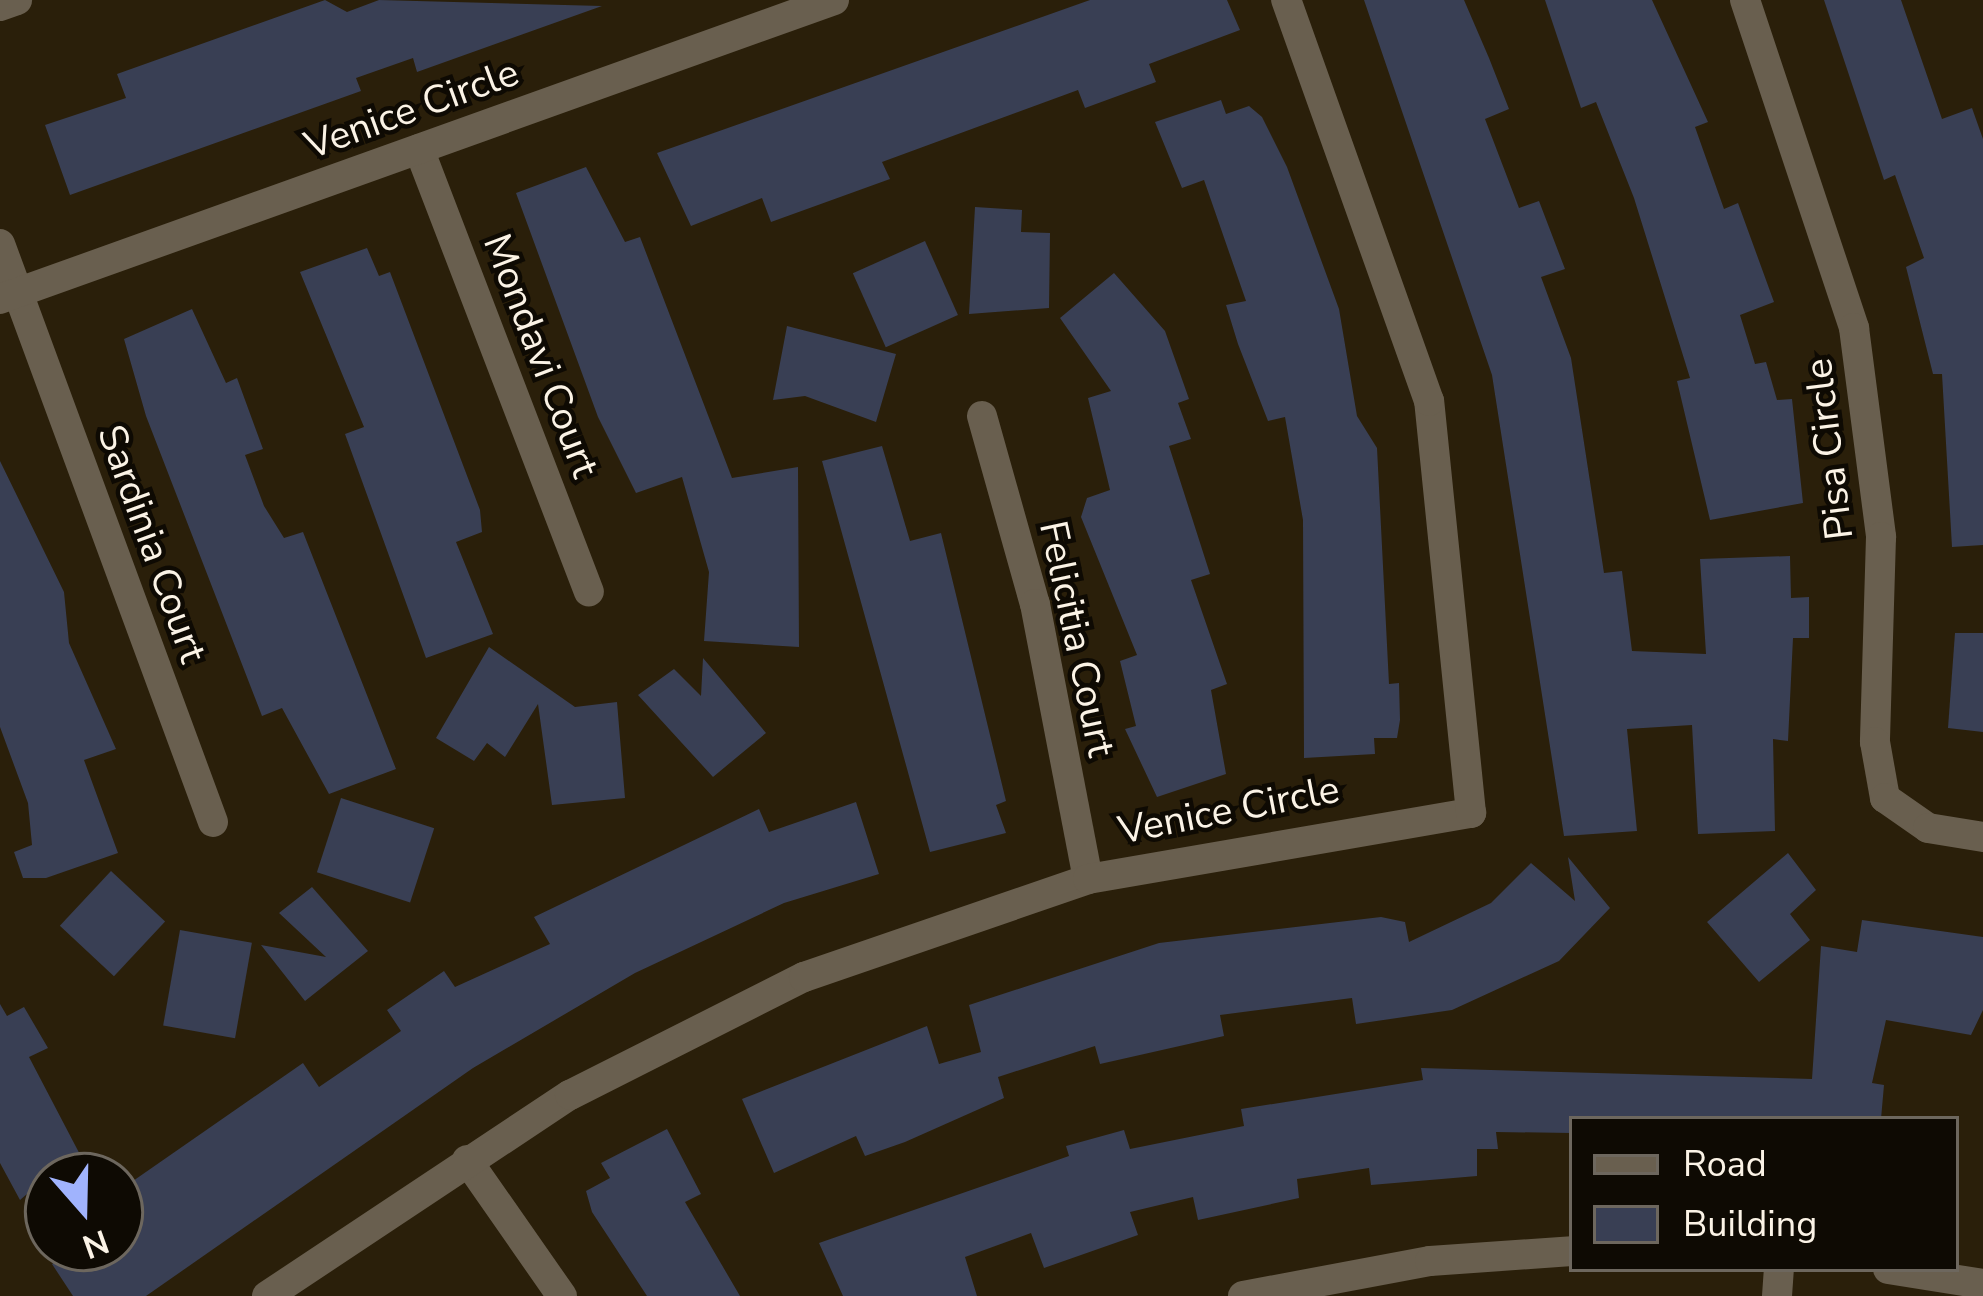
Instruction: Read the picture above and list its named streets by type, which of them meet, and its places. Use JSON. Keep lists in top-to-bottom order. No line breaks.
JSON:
{"streets":{"street":["Venice Circle","Mondavi Court","Pisa Circle","Sardinia Court","Felicitia Court"]},"crossings":[["Venice Circle","Mondavi Court"],["Venice Circle","Sardinia Court"],["Venice Circle","Felicitia Court"]],"legend":["Road","Building"],"north":"bottom"}
